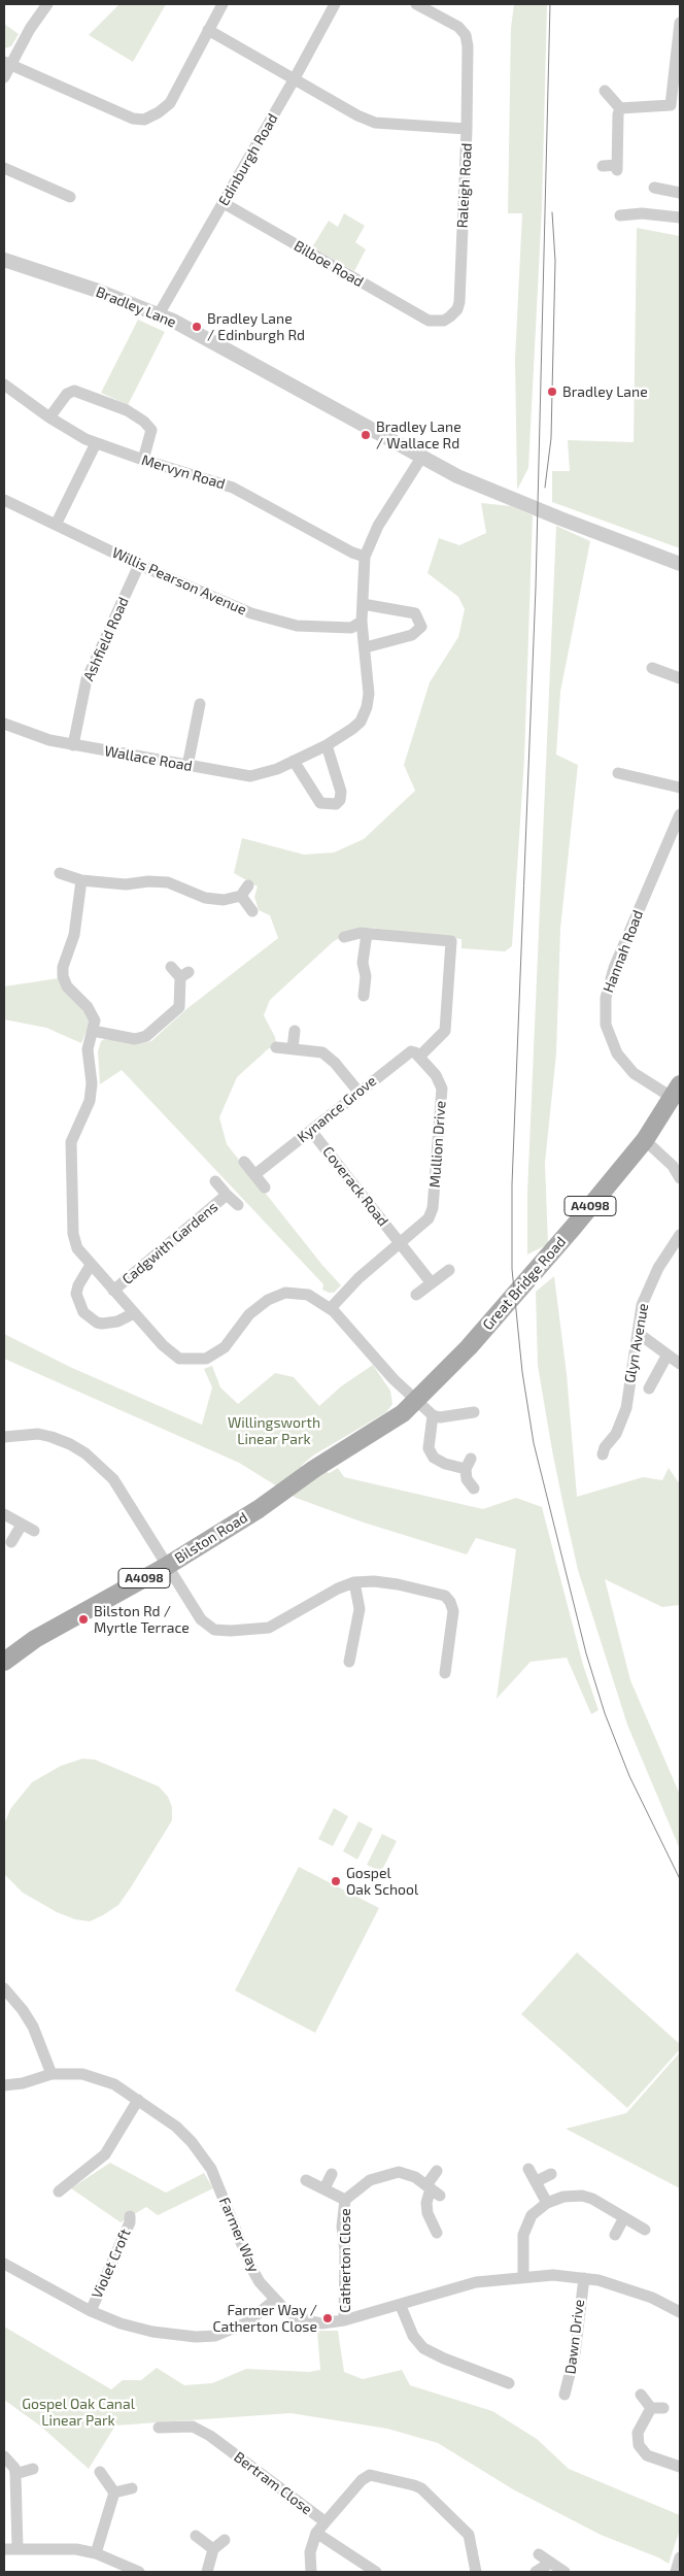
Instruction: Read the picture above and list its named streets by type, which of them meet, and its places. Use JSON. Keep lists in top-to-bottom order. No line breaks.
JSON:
{"streets":{"main road":["A4098","Great Bridge Road","Bilston Road"],"street":["Edinburgh Road","Raleigh Road","Bilboe Road","Bradley Lane","Mervyn Road","Willis Pearson Avenue","Ashfield Road","Wallace Road","Hannah Road","Kynance Grove","Mullion Drive","Coverack Road","Cadgwith Gardens","Glyn Avenue","Farmer Way","Catherton Close","Violet Croft","Dawn Drive","Bertram Close"]},"crossings":[["Edinburgh Road","Bilboe Road"],["Edinburgh Road","Bradley Lane"],["Raleigh Road","Bilboe Road"],["Bradley Lane","Wallace Road"],["Mervyn Road","Wallace Road"],["Willis Pearson Avenue","Ashfield Road"],["Willis Pearson Avenue","Wallace Road"],["Ashfield Road","Wallace Road"],["Hannah Road","Great Bridge Road"],["Kynance Grove","Mullion Drive"],["Kynance Grove","Coverack Road"],["Mullion Drive","Coverack Road"],["Great Bridge Road","Bilston Road"],["Farmer Way","Catherton Close"],["Farmer Way","Dawn Drive"]],"parks":["Willingsworth Linear Park","Gospel Oak Canal Linear Park"],"places":["Bradley Lane / Edinburgh Rd","Bradley Lane","Bradley Lane / Wallace Rd","Bilston Rd / Myrtle Terrace","Gospel Oak School","Farmer Way / Catherton Close"]}
